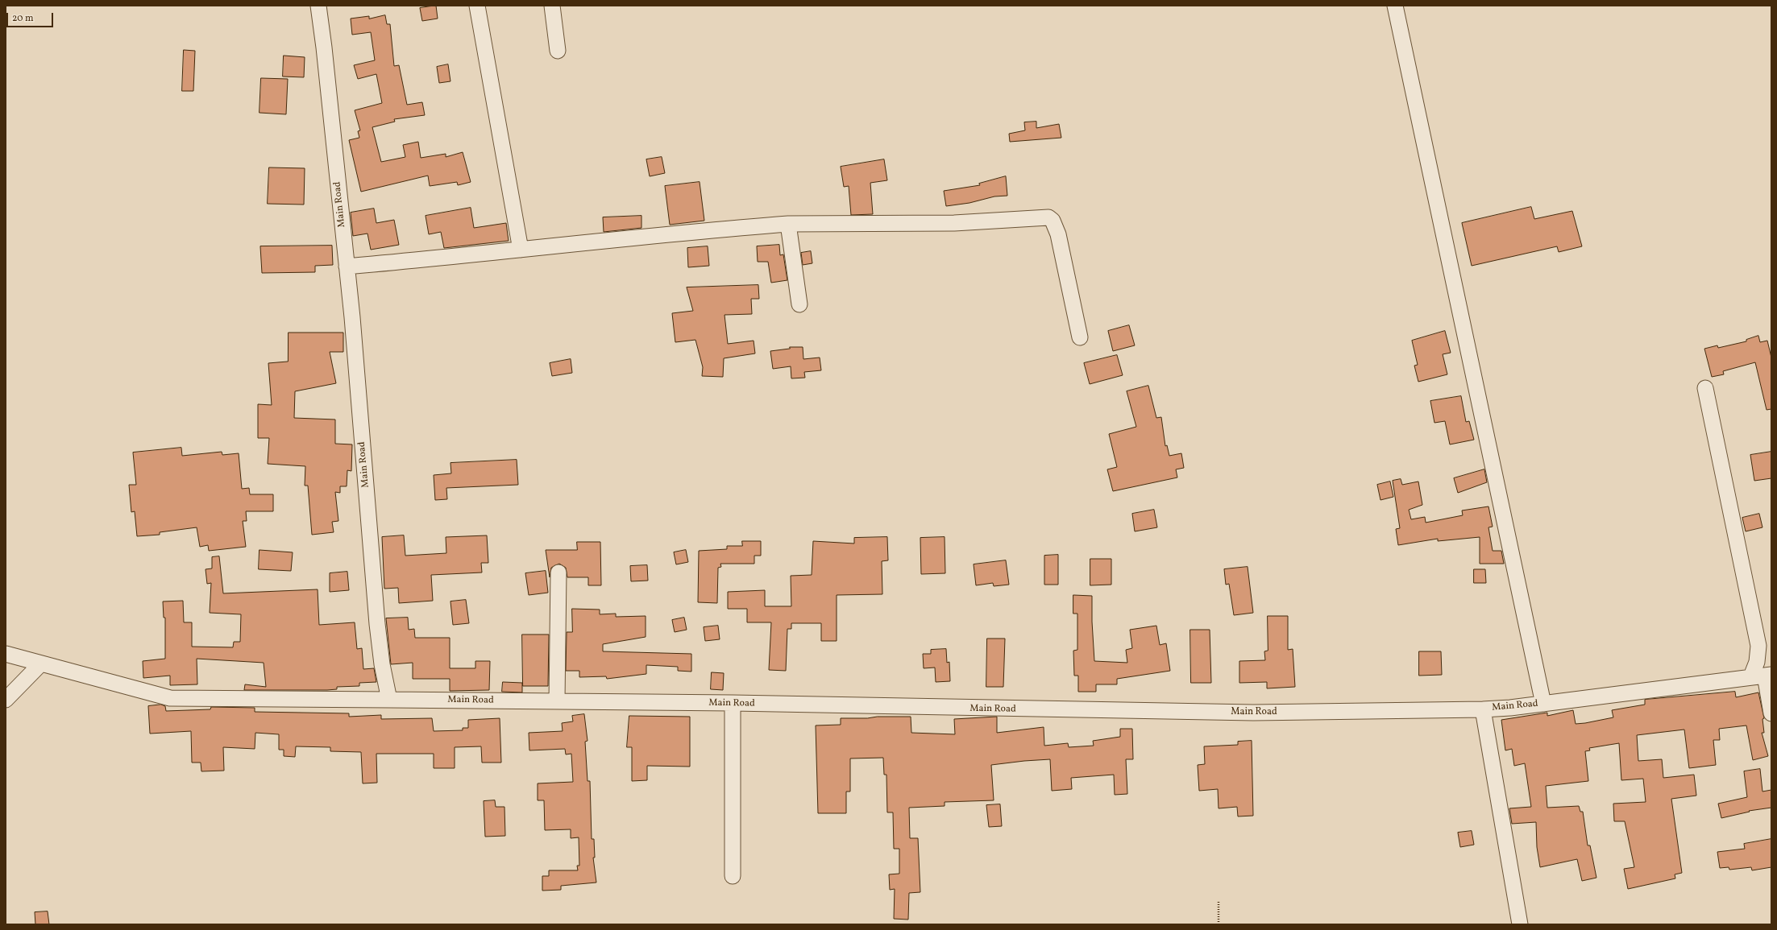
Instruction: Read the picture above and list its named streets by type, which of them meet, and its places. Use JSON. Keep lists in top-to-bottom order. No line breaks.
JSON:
{"streets":{"street":["Main Road"]},"scale_bar":"20 m"}
